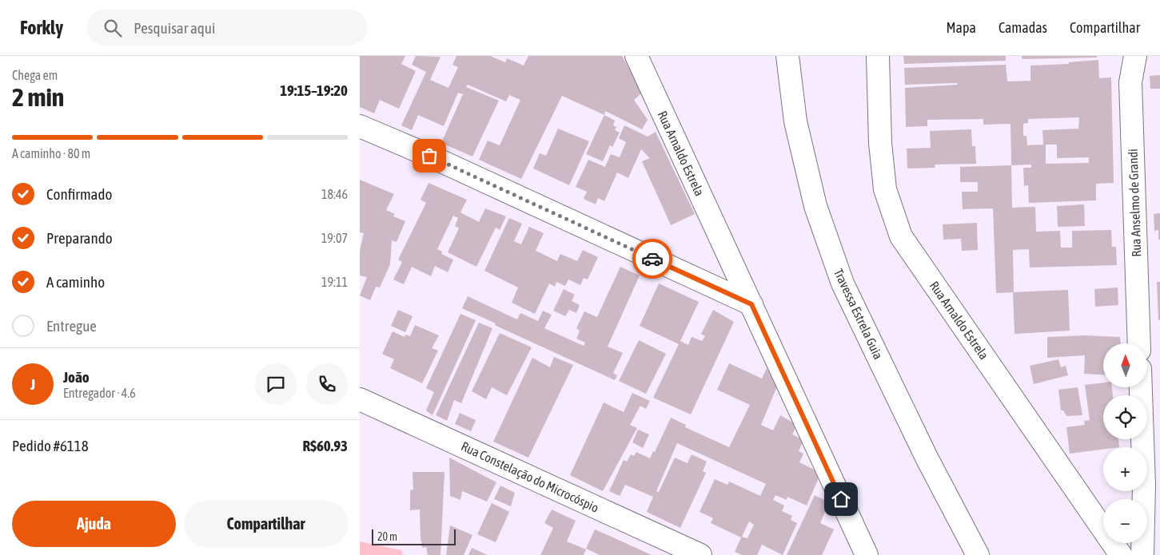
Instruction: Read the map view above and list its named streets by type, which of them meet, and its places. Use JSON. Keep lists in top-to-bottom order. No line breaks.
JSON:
{"streets":{"street":["Rua Arnaldo Estrela","Rua Anselmo de Grandi","Travessa Estrela Guia","Rua Constelação do Microcóspio"]},"scale_bar":"20 m","north":"top","page":{"header":"Forkly","search":"Pesquisar aqui","nav":["Mapa","Camadas","Compartilhar"],"heading":["2 min","Chega em","19:15–19:20"],"panel":["João","Entregador · 4.6","Pedido #6118","R$60.93"],"bar":"A caminho · 80 m","list":[["Confirmado","18:46"],["Preparando","19:07"],["A caminho","19:11"],"Entregue"],"map_buttons":["+","−"],"round":"J","buttons":["Ajuda","Compartilhar"],"scale":"20 m"}}
